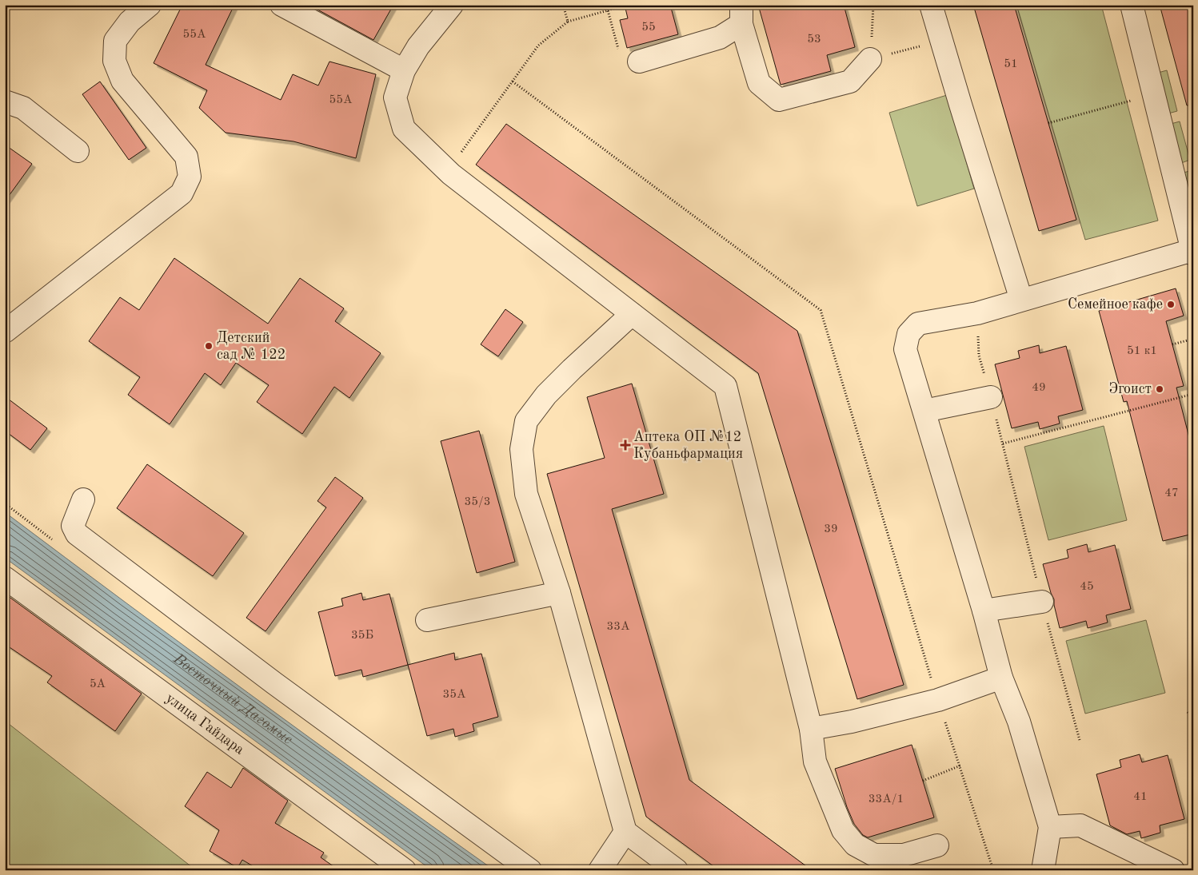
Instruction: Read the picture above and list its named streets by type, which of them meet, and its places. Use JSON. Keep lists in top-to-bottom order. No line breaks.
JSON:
{"streets":{"street":["улица Гайдара"]},"water":["Восточный Дагомыс"],"places":{"other":["Семейное кафе","Детский сад № 122","Эгоист"],"health":["Аптека ОП №12 Кубаньфармация"]},"house_numbers":["55","55А","53","51","55А","51 к1","49","47","35/3","39","45","33А","35Б","5А","35А","41","33А/1"]}
